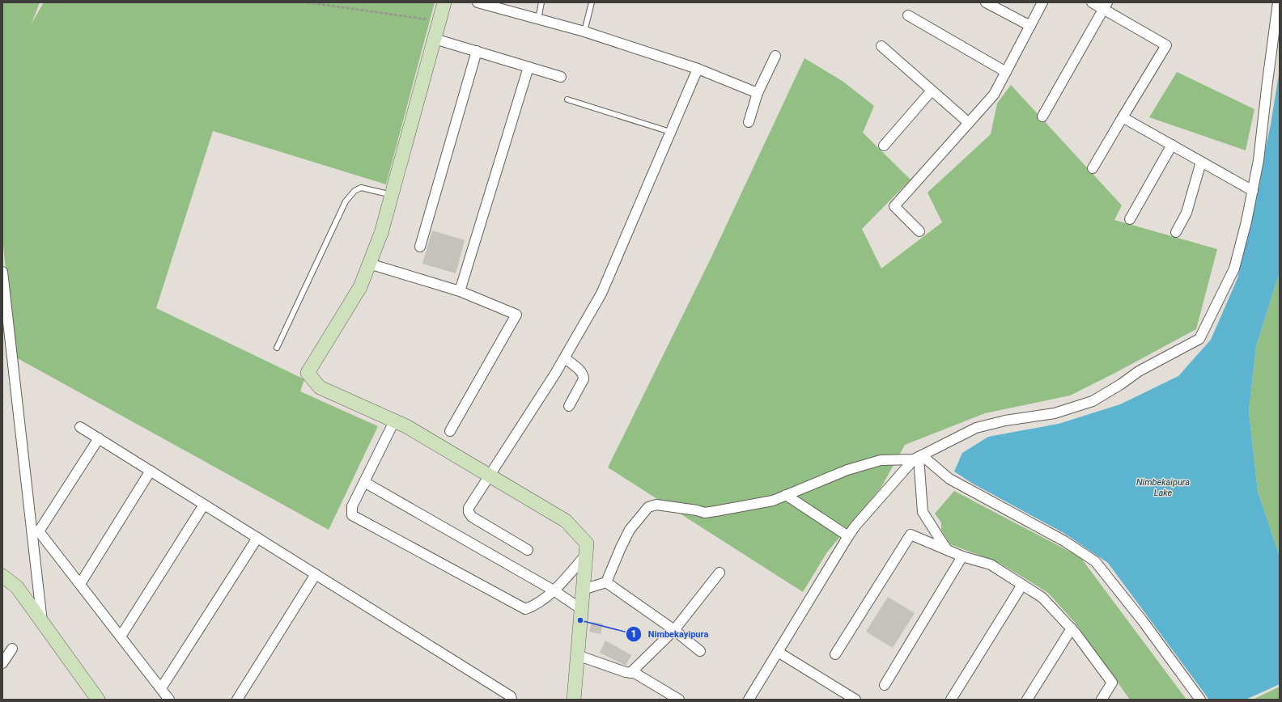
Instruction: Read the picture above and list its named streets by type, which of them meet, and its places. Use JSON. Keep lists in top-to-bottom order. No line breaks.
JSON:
{"water":["Nimbekaipura Lake"],"places":["Nimbekayipura"]}
